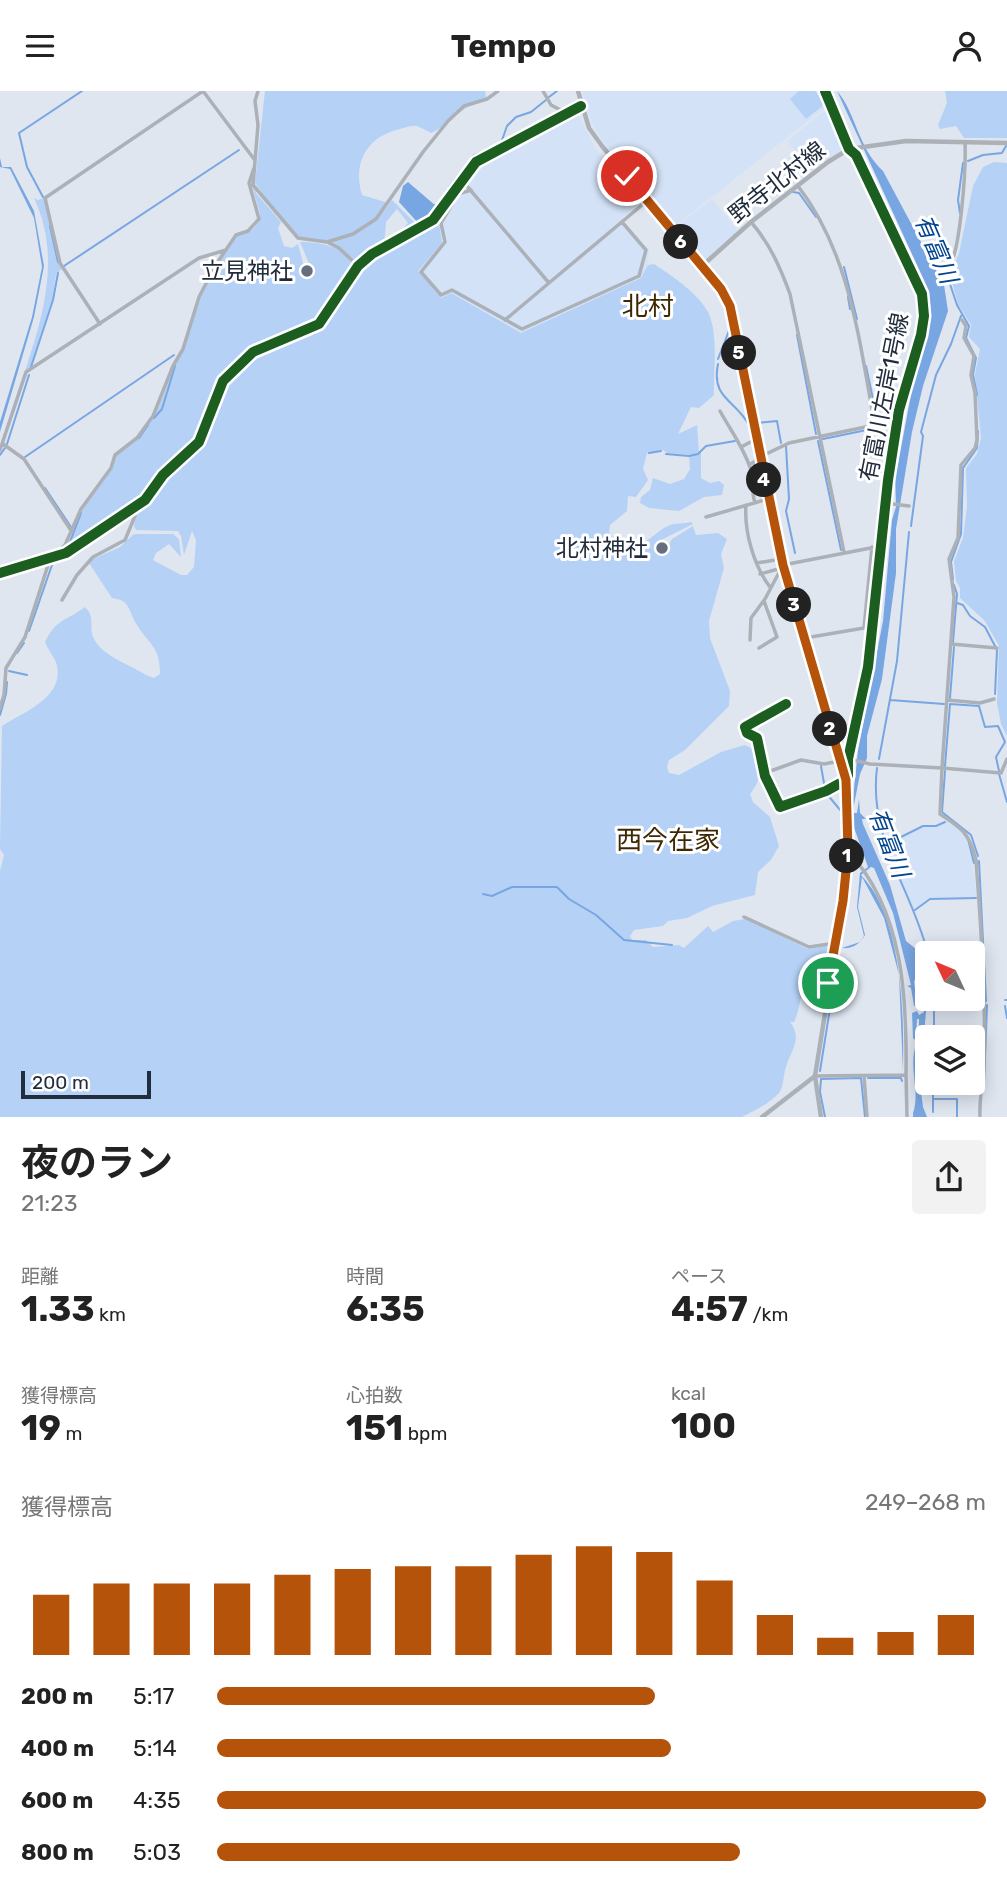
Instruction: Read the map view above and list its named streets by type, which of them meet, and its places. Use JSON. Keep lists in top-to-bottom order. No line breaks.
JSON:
{"streets":{"street":["野寺北村線","有富川左岸1号線"]},"crossings":[["野寺北村線","有富川左岸1号線"]],"districts":["北村","西今在家"],"water":["有富川"],"places":["立見神社","北村神社"],"scale_bar":"200 m","north":"top left","page":{"header":"Tempo","pins":["6","5","4","3","2","1"],"scale":"200 m","heading":["夜のラン","21:23"],"stats":[["距離","1.33 km"],["時間","6:35"],["ペース","4:57 /km"],["獲得標高","19 m"],["心拍数","151 bpm"],["kcal","100"]],"chart":["獲得標高","249–268 m"],"list":[{"name":"200 m","note":"5:17"},{"name":"400 m","note":"5:14"},{"name":"600 m","note":"4:35"},{"name":"800 m","note":"5:03"}]}}
